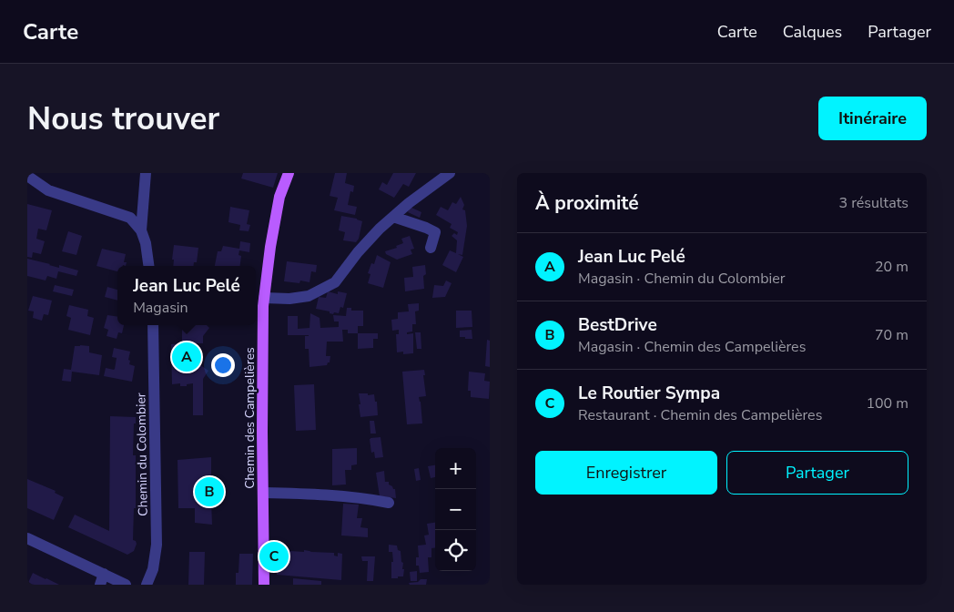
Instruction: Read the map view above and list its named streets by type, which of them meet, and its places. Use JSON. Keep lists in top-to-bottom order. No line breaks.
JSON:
{"streets":{"main road":["Chemin des Campelières"],"street":["Chemin du Colombier"]},"page":{"header":"Carte","nav":["Carte","Calques","Partager"],"buttons":["Itinéraire",["Enregistrer","Partager"]],"title":"Nous trouver","heading":["À proximité","3 résultats"],"list":[{"mark":"A","name":"Jean Luc Pelé","note":"Magasin · Chemin du Colombier","value":"20 m"},{"mark":"B","name":"BestDrive","note":"Magasin · Chemin des Campelières","value":"70 m"},{"mark":"C","name":"Le Routier Sympa","note":"Restaurant · Chemin des Campelières","value":"100 m"}],"popup":["Jean Luc Pelé","Magasin"],"pins":["A","B","C"],"map_buttons":["+","−"]}}
